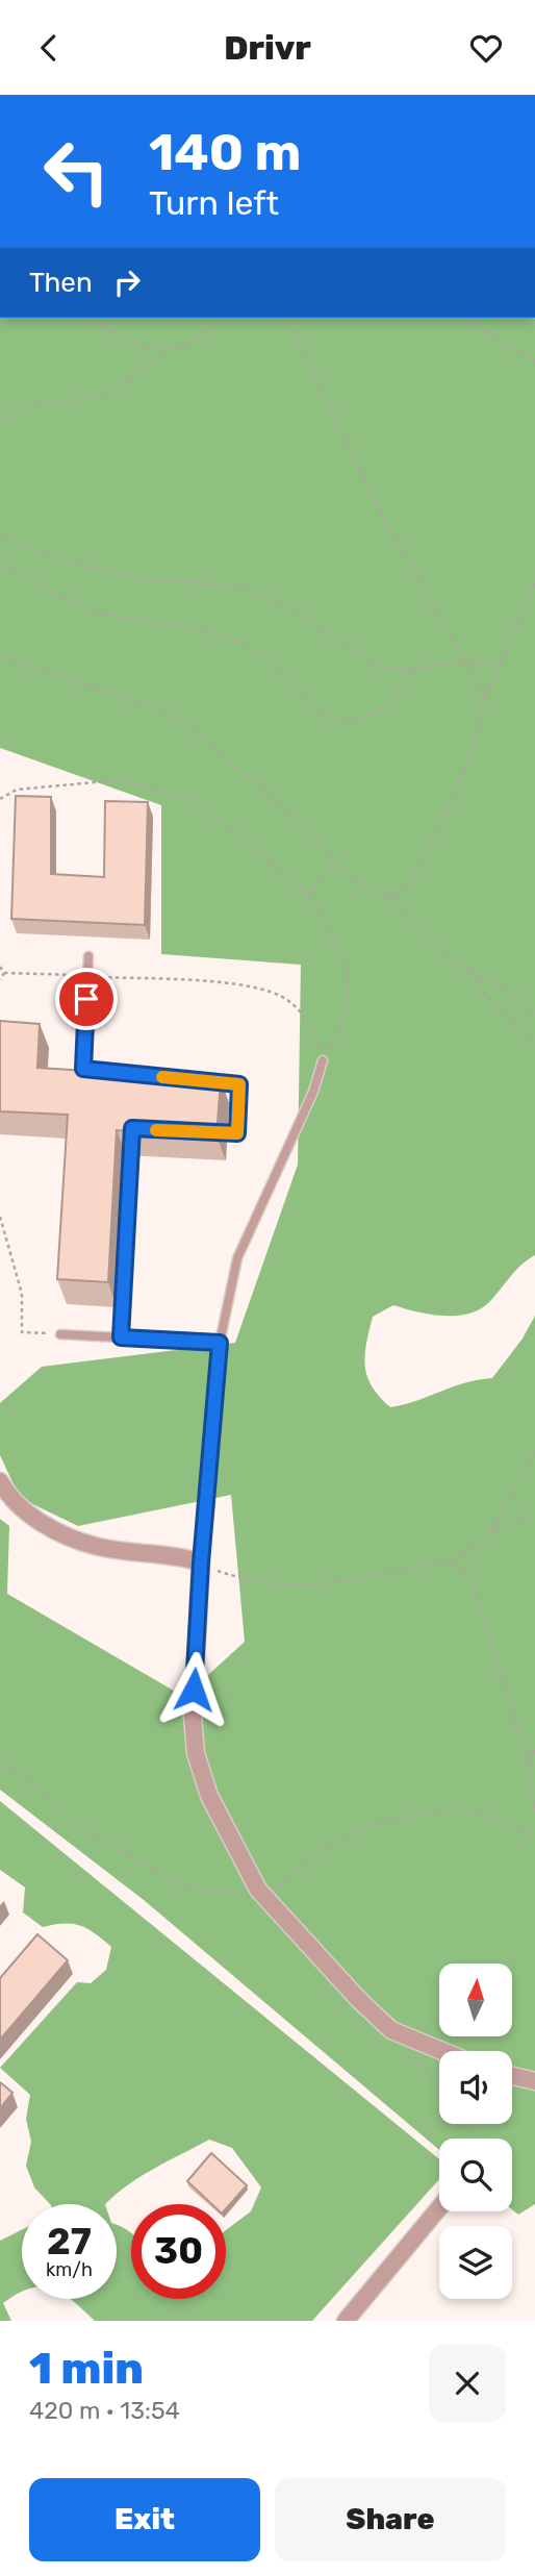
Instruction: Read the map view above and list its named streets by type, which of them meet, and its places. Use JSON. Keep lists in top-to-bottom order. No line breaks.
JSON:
{"north":"top","page":{"header":"Drivr","turn":["140 m","Turn left"],"then":"Then","speed":"27 km/h","limit":"30","heading":["1 min","420 m · 13:54"],"buttons":["Exit","Share"]}}
